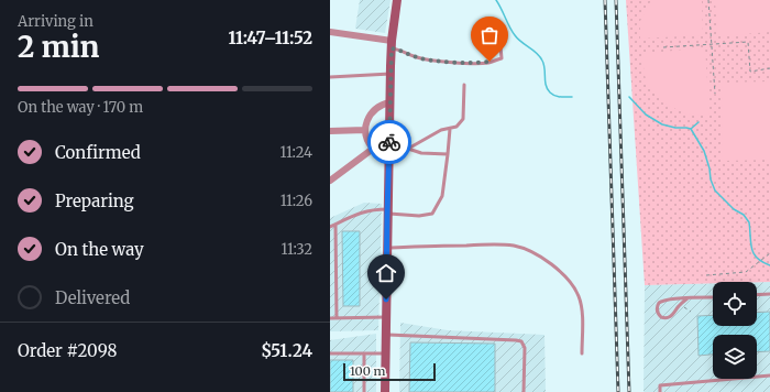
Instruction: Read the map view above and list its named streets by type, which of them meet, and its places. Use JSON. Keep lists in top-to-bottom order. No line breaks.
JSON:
{"scale_bar":"100 m","page":{"heading":["2 min","Arriving in","11:47–11:52"],"panel":["Order #2098","$51.24"],"bar":"On the way · 170 m","list":[["Confirmed","11:24"],["Preparing","11:26"],["On the way","11:32"],"Delivered"],"scale":"100 m"}}
